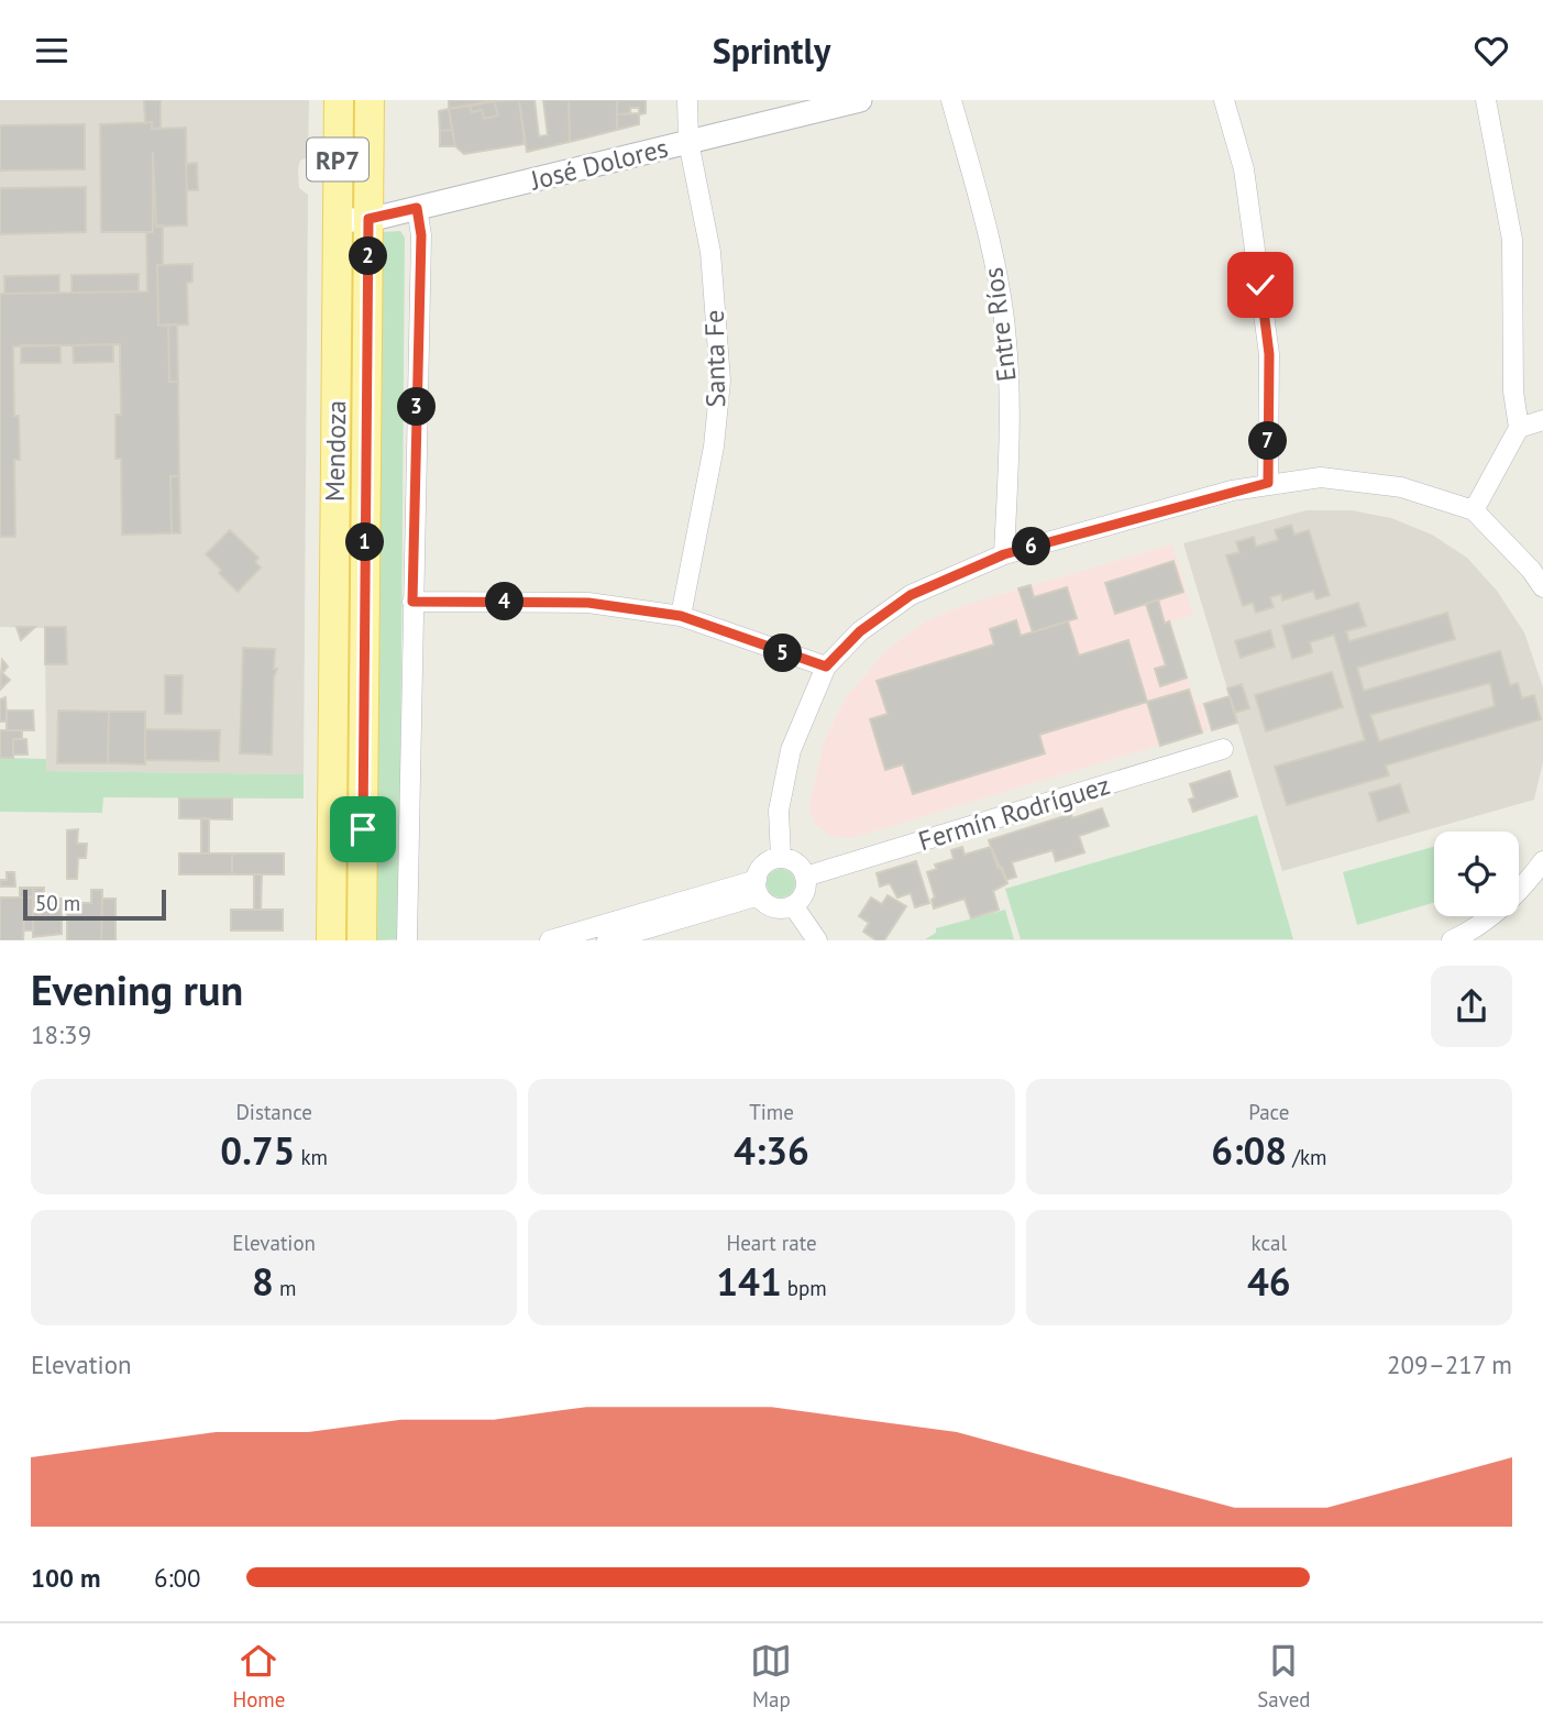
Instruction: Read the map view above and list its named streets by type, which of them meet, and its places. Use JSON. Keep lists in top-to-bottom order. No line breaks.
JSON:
{"streets":{"main road":["RP7","Mendoza"],"street":["José Dolores","Entre Ríos","Santa Fe","Fermín Rodríguez"]},"crossings":[["José Dolores","Santa Fe"],["José Dolores","Mendoza"]],"scale_bar":"50 m","page":{"header":"Sprintly","pins":["2","3","7","1","6","4","5"],"scale":"50 m","heading":["Evening run","18:39"],"stats":[["Distance","0.75 km"],["Time","4:36"],["Pace","6:08 /km"],["Elevation","8 m"],["Heart rate","141 bpm"],["kcal","46"]],"chart":["Elevation","209–217 m"],"list":[{"name":"100 m","note":"6:00"}],"tabs":["Home","Map","Saved"]}}
